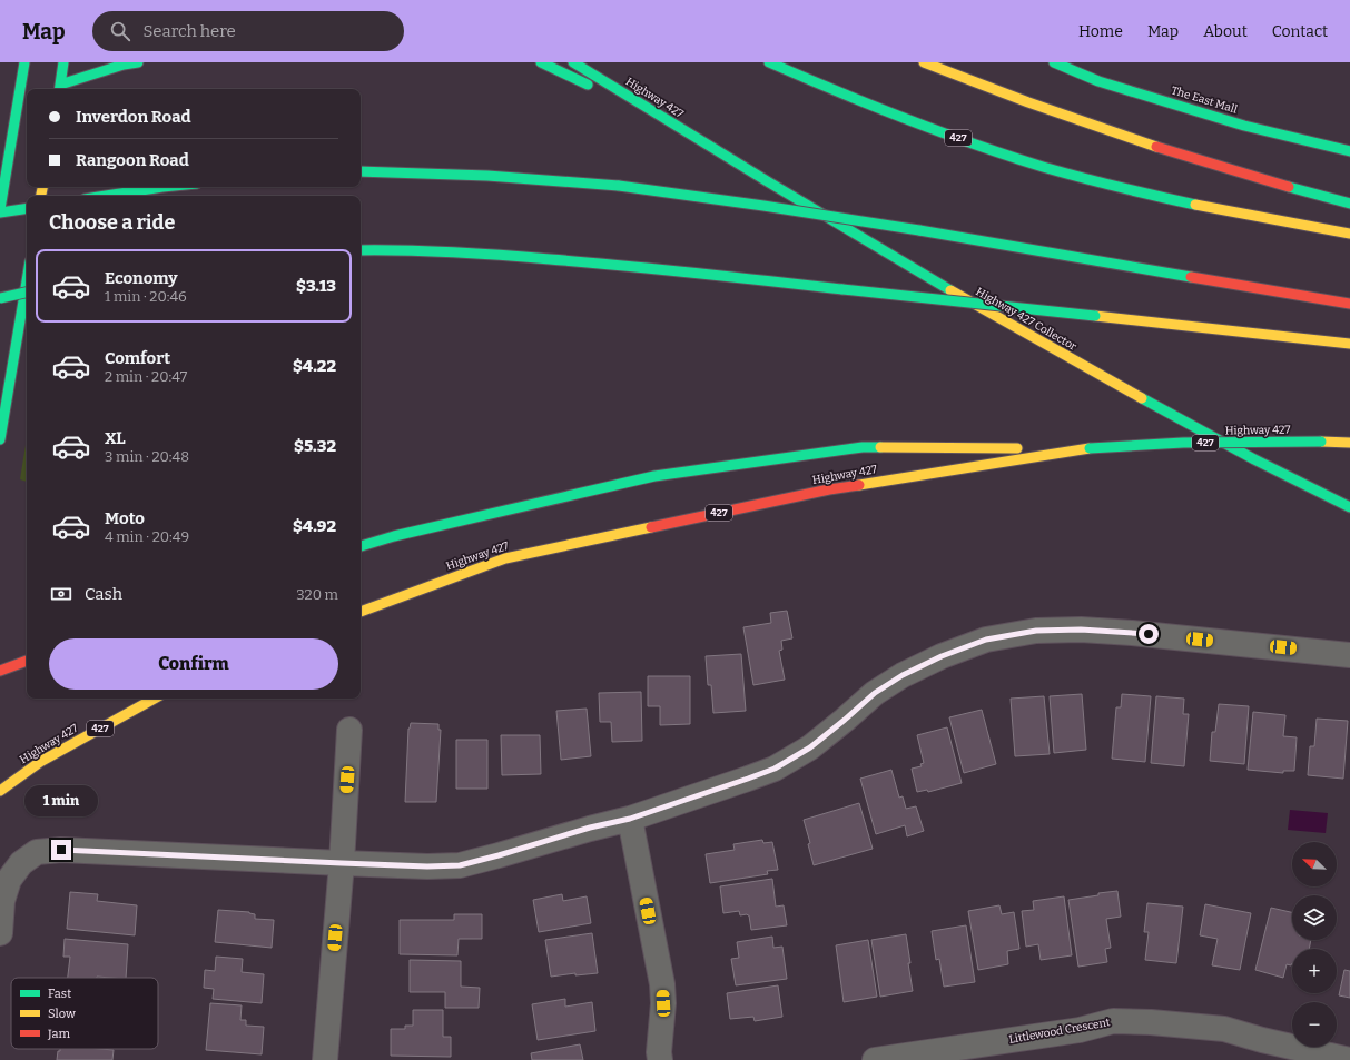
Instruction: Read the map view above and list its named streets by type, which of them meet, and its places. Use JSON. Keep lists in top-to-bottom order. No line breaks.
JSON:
{"streets":{"main road":["Highway 427","The East Mall","427","Highway 427 Collector"],"street":["Littlewood Crescent"]},"crossings":[["Highway 427","Highway 427 Collector"]],"legend":["Fast","Slow","Jam"],"north":"top left","page":{"header":"Map","search":"Search here","nav":["Home","Map","About","Contact"],"banner":["Inverdon Road","Rangoon Road"],"heading":"Choose a ride","list":[{"name":"Economy","note":"1 min · 20:46","value":"$3.13"},{"name":"Comfort","note":"2 min · 20:47","value":"$4.22"},{"name":"XL","note":"3 min · 20:48","value":"$5.32"},{"name":"Moto","note":"4 min · 20:49","value":"$4.92"}],"pay":["Cash","320 m"],"buttons":"Confirm","bubble":"1 min","map_buttons":["+","−"]}}
